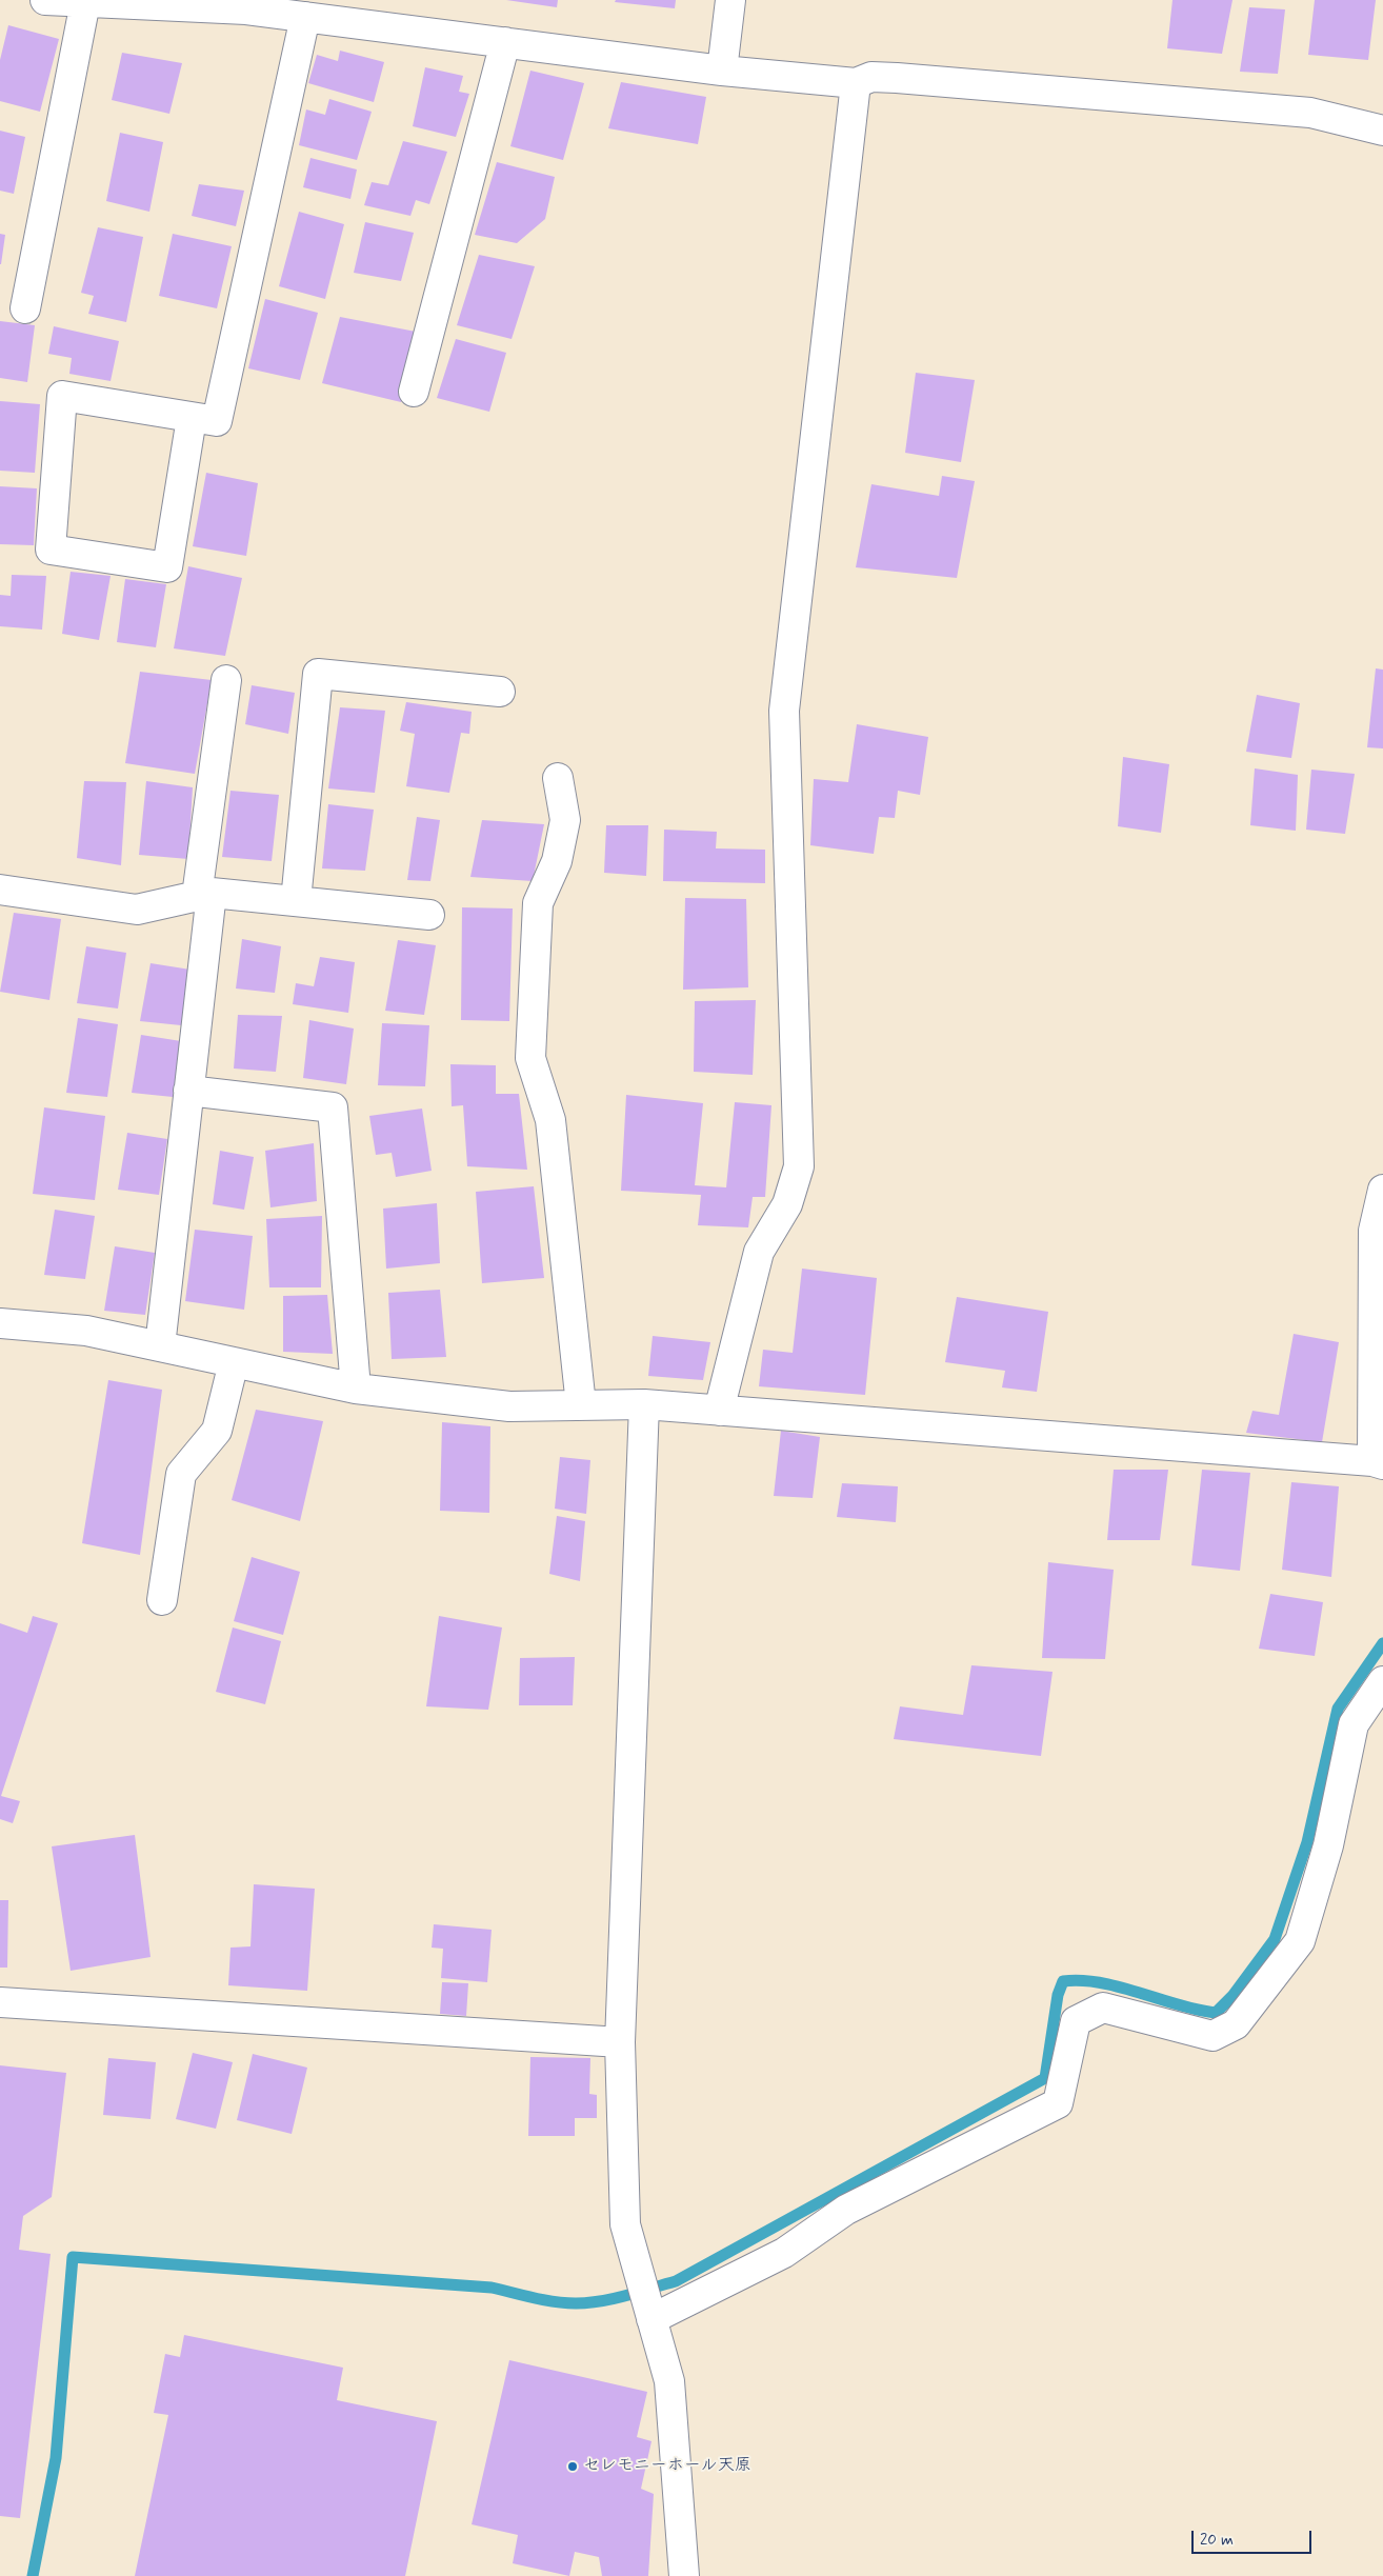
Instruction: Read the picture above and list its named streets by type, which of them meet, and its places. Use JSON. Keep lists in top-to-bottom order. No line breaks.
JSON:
{"places":["セレモニーホール天原"],"scale_bar":"20 m"}
